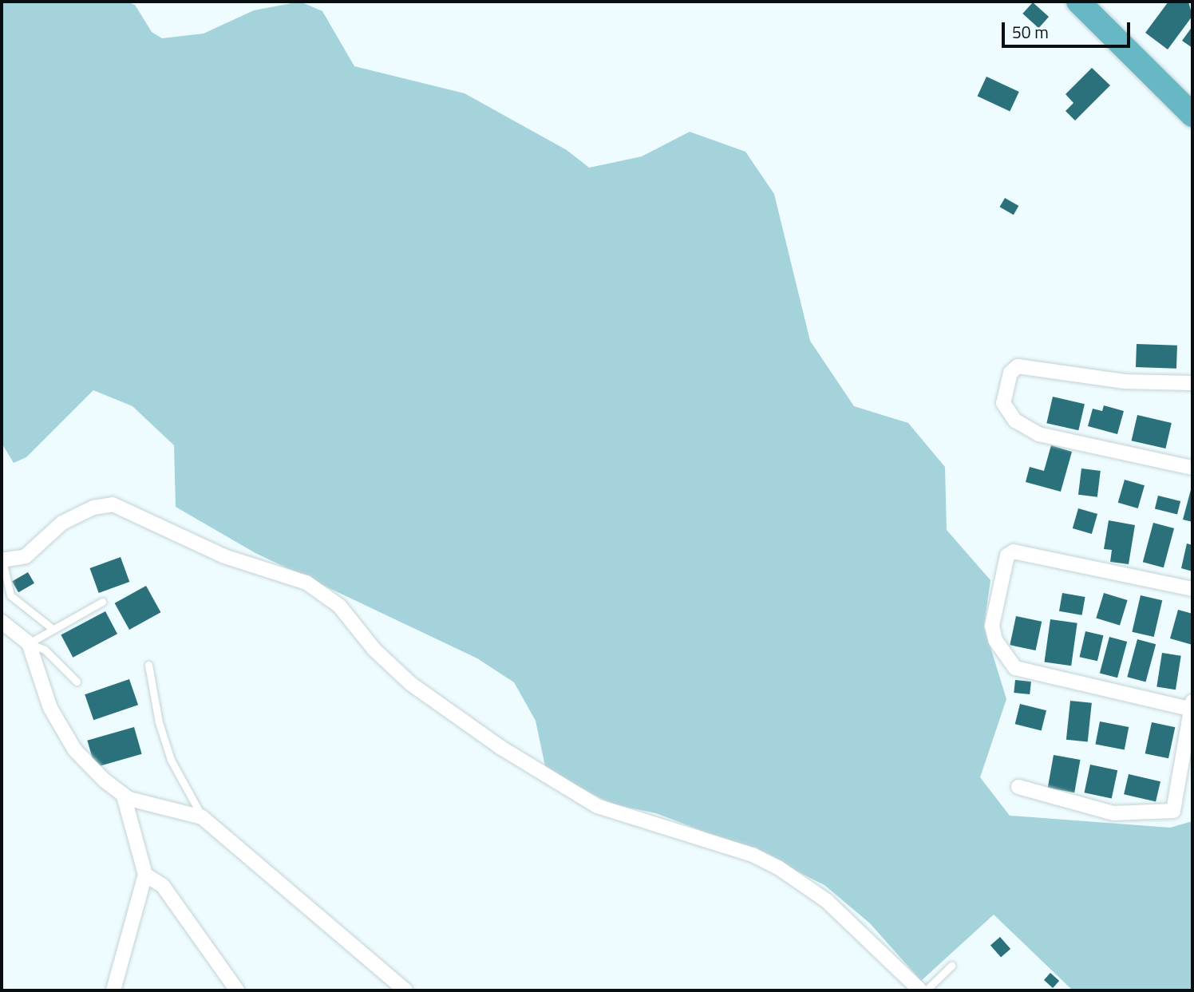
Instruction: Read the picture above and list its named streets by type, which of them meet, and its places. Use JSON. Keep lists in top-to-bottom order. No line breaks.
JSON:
{"scale_bar":"50 m"}
